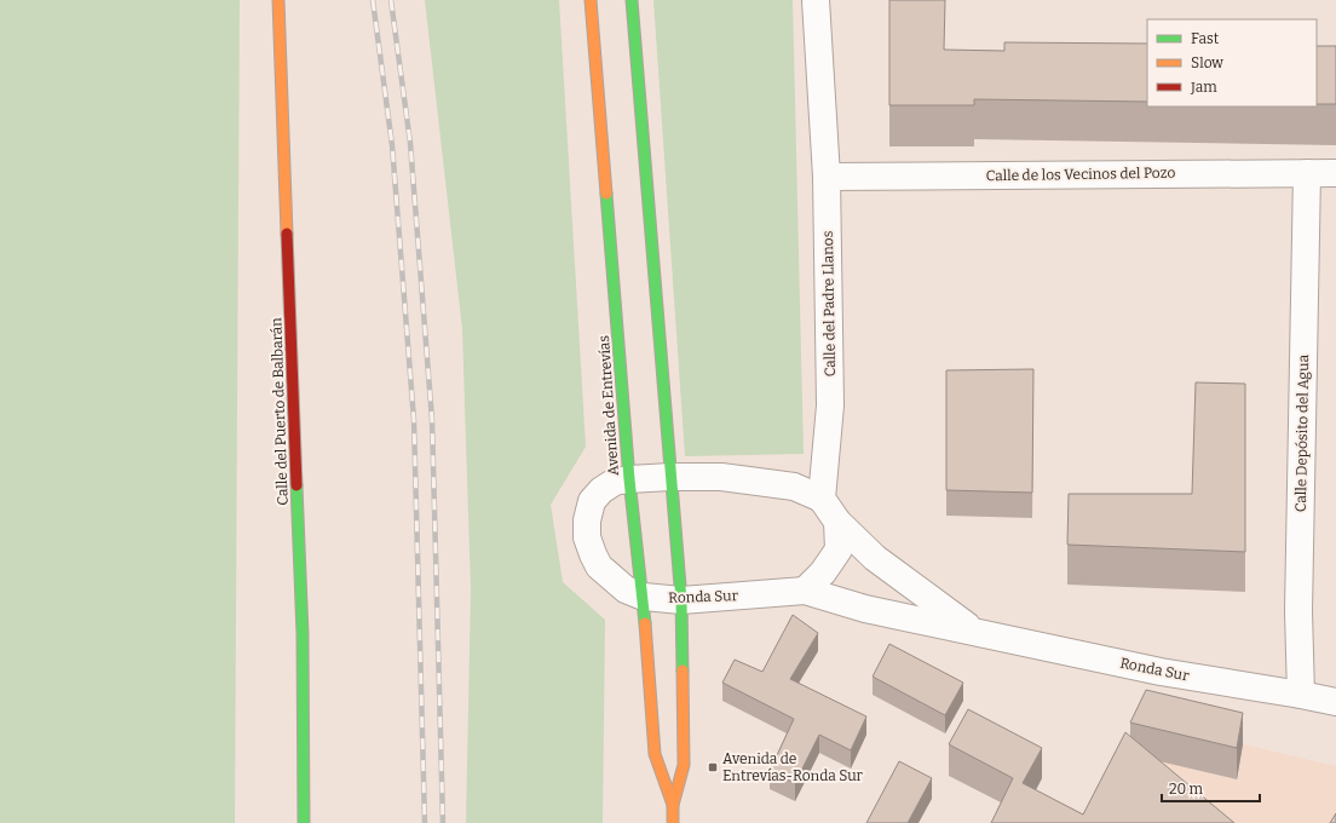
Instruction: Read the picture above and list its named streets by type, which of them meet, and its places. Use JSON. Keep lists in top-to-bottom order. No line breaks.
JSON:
{"streets":{"main road":["Avenida de Entrevías","Calle del Puerto de Balbarán"],"street":["Calle de los Vecinos del Pozo","Calle del Padre Llanos","Calle Depósito del Agua","Ronda Sur"]},"crossings":[["Calle de los Vecinos del Pozo","Calle del Padre Llanos"],["Calle de los Vecinos del Pozo","Calle Depósito del Agua"],["Calle del Padre Llanos","Ronda Sur"],["Avenida de Entrevías","Ronda Sur"],["Calle Depósito del Agua","Ronda Sur"]],"places":{"transit":["Avenida de Entrevías-Ronda Sur"]},"legend":["Fast","Slow","Jam"],"scale_bar":"20 m"}
